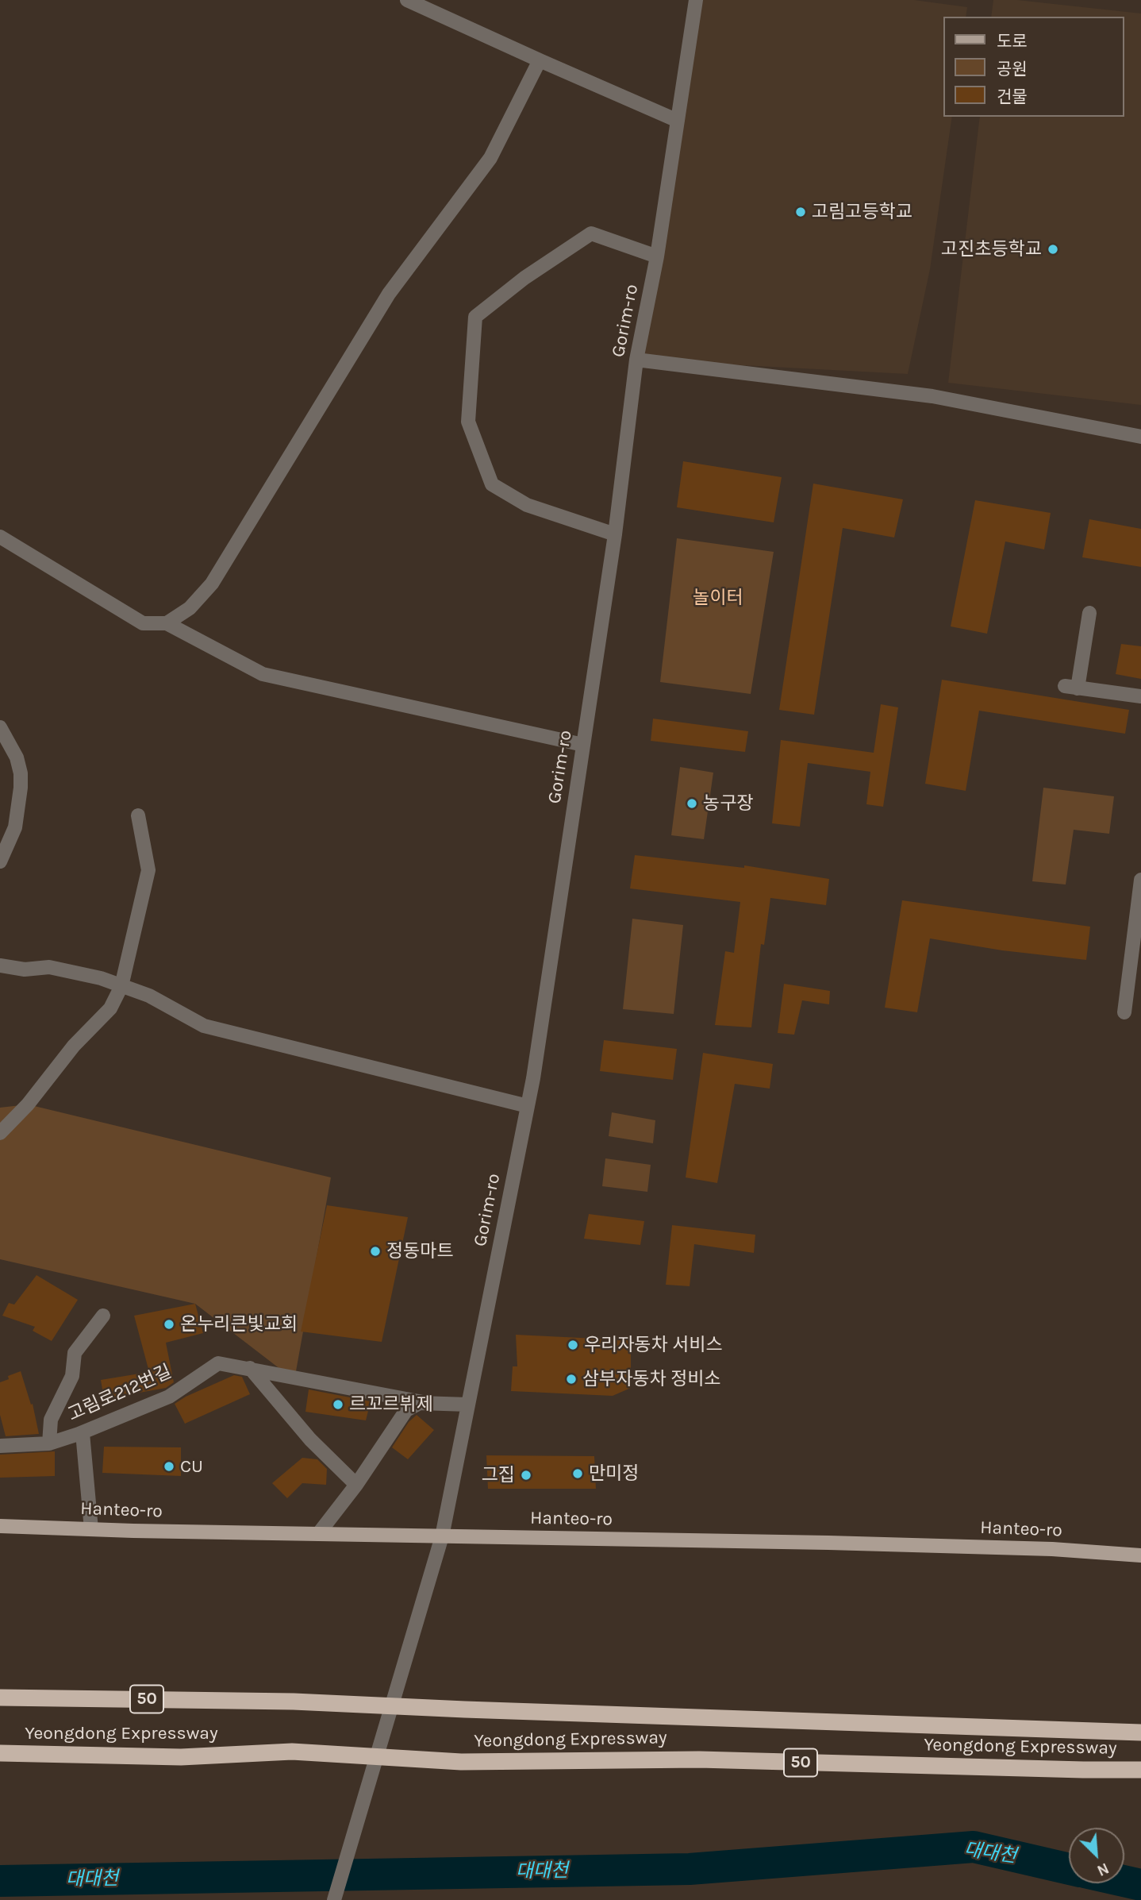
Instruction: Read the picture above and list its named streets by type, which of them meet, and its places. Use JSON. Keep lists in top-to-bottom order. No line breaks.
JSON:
{"streets":{"highway":["50","Yeongdong Expressway"],"main road":["Hanteo-ro"],"street":["Gorim-ro","고림로212번길"]},"crossings":[["Gorim-ro","고림로212번길"],["Gorim-ro","Hanteo-ro"]],"water":["대대천"],"parks":["놀이터"],"places":["고림고등학교","고진초등학교","농구장","정동마트","온누리큰빛교회","우리자동차 서비스","삼부자동차 정비소","르꼬르뷔제","CU","만미정","그집"],"legend":["도로","공원","건물"],"north":"bottom right"}
